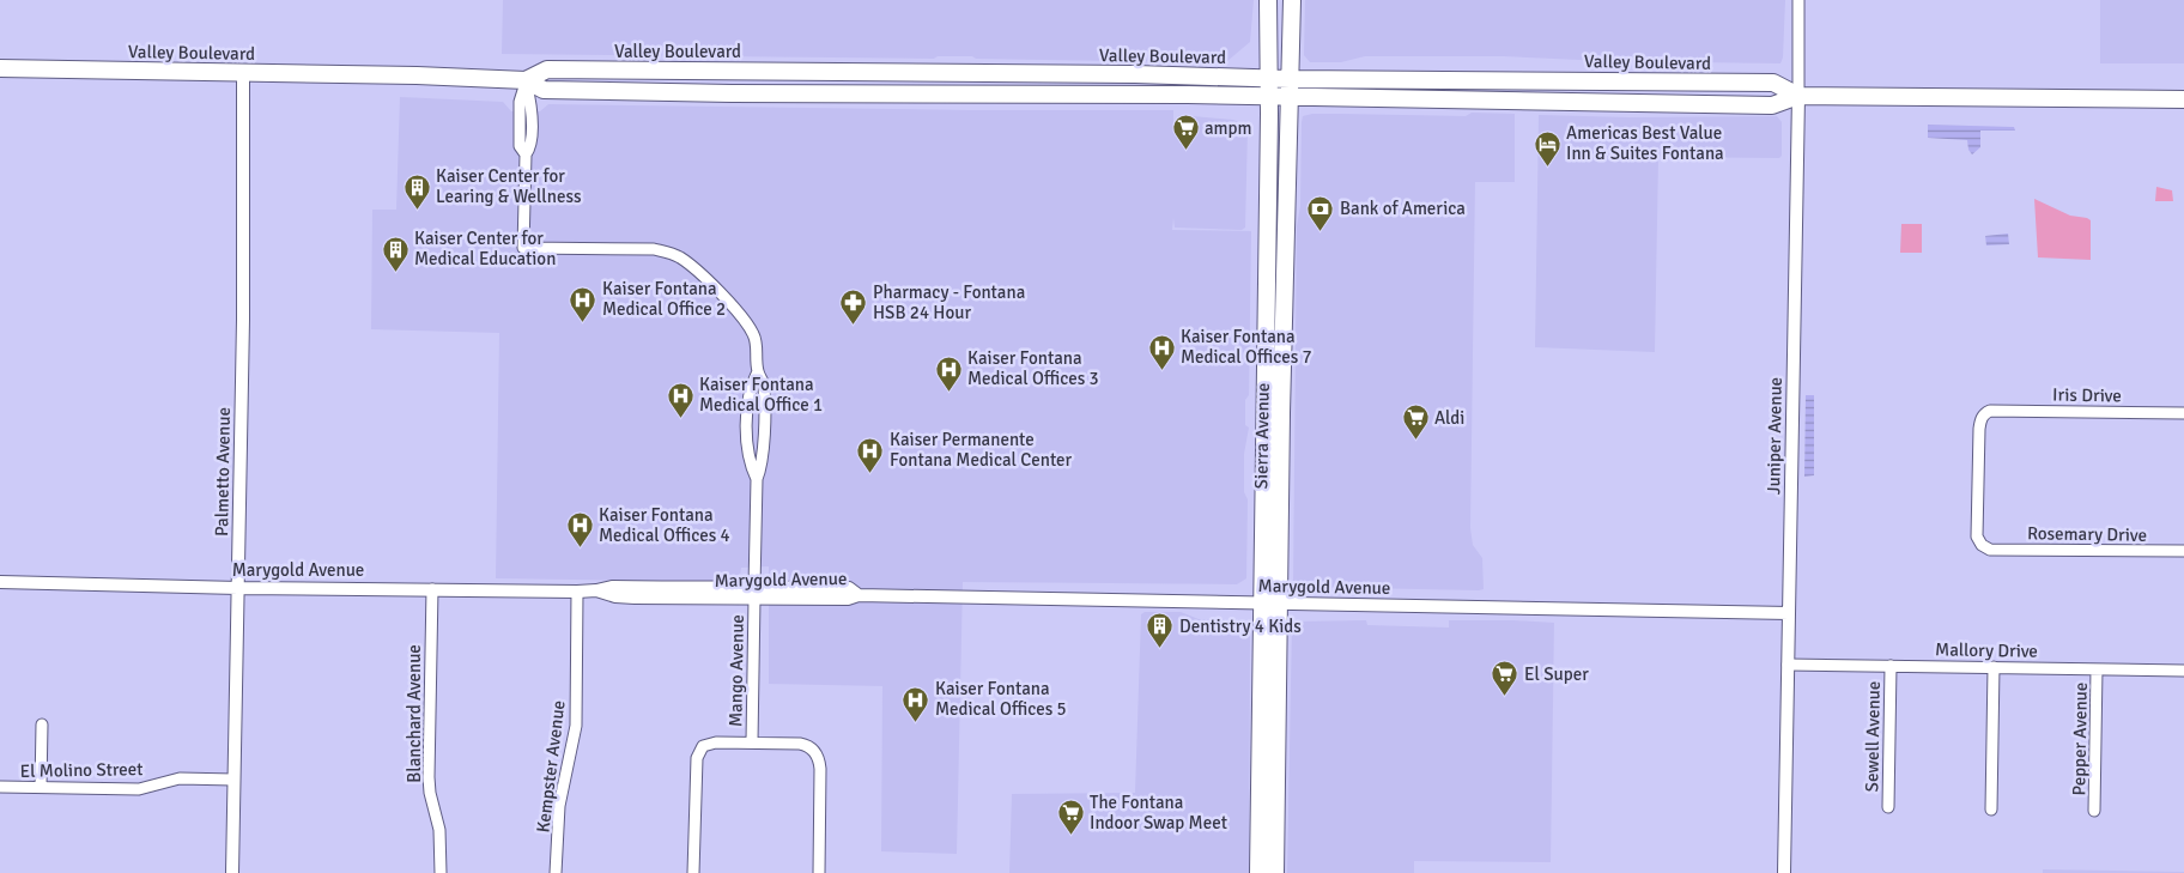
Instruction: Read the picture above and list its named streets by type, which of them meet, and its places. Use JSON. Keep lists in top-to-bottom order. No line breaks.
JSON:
{"streets":{"main road":["Valley Boulevard","Sierra Avenue"],"street":["Iris Drive","Juniper Avenue","Palmetto Avenue","Rosemary Drive","Marygold Avenue","Mallory Drive","Mango Avenue","Blanchard Avenue","Sewell Avenue","Pepper Avenue","Kempster Avenue","El Molino Street"]},"crossings":[["Valley Boulevard","Sierra Avenue"],["Valley Boulevard","Juniper Avenue"],["Valley Boulevard","Palmetto Avenue"],["Iris Drive","Rosemary Drive"],["Sierra Avenue","Marygold Avenue"],["Juniper Avenue","Marygold Avenue"],["Juniper Avenue","Mallory Drive"],["Palmetto Avenue","Marygold Avenue"],["Palmetto Avenue","El Molino Street"],["Marygold Avenue","Mango Avenue"],["Marygold Avenue","Blanchard Avenue"],["Marygold Avenue","Kempster Avenue"],["Mallory Drive","Sewell Avenue"],["Mallory Drive","Pepper Avenue"]],"places":{"supermarket":["ampm","Aldi","El Super","The Fontana Indoor Swap Meet"],"hotel":["Americas Best Value Inn & Suites Fontana"],"building":["Kaiser Center for Learing & Wellness","Kaiser Center for Medical Education","Dentistry 4 Kids"],"bank":["Bank of America"],"hospital":["Kaiser Fontana Medical Office 2","Kaiser Fontana Medical Offices 7","Kaiser Fontana Medical Offices 3","Kaiser Fontana Medical Office 1","Kaiser Permanente Fontana Medical Center","Kaiser Fontana Medical Offices 4","Kaiser Fontana Medical Offices 5"],"pharmacy":["Pharmacy - Fontana HSB 24 Hour"]}}
